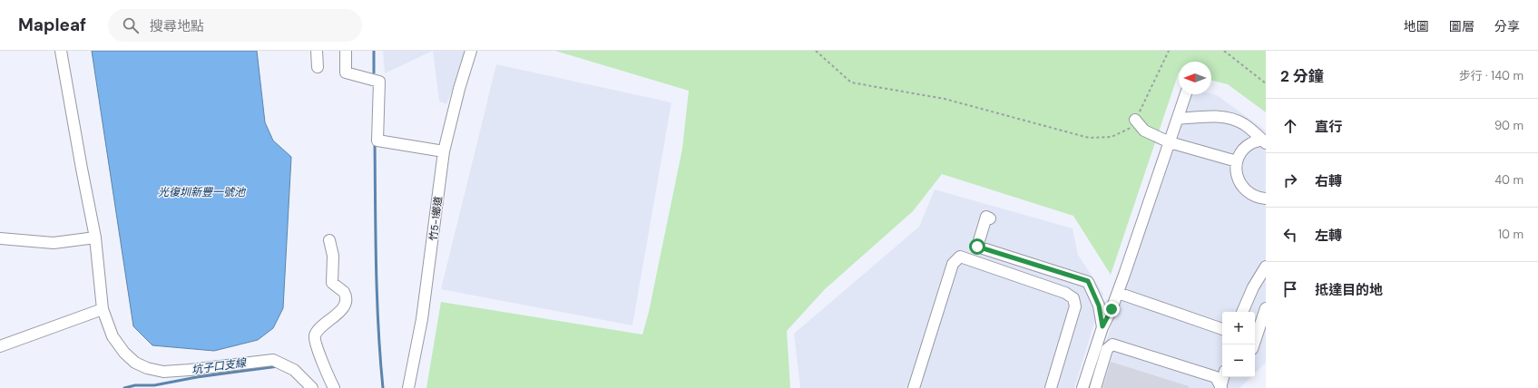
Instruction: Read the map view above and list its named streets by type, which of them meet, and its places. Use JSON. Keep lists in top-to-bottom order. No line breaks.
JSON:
{"streets":{"street":["竹5-1鄉道"]},"water":["光復圳新豐一號池","坑子口支線"],"north":"left","page":{"header":"Mapleaf","search":"搜尋地點","nav":["地圖","圖層","分享"],"heading":["2 分鐘","步行 · 140 m"],"list":[["直行","90 m"],["右轉","40 m"],["左轉","10 m"],"抵達目的地"],"map_buttons":["+","−"]}}
